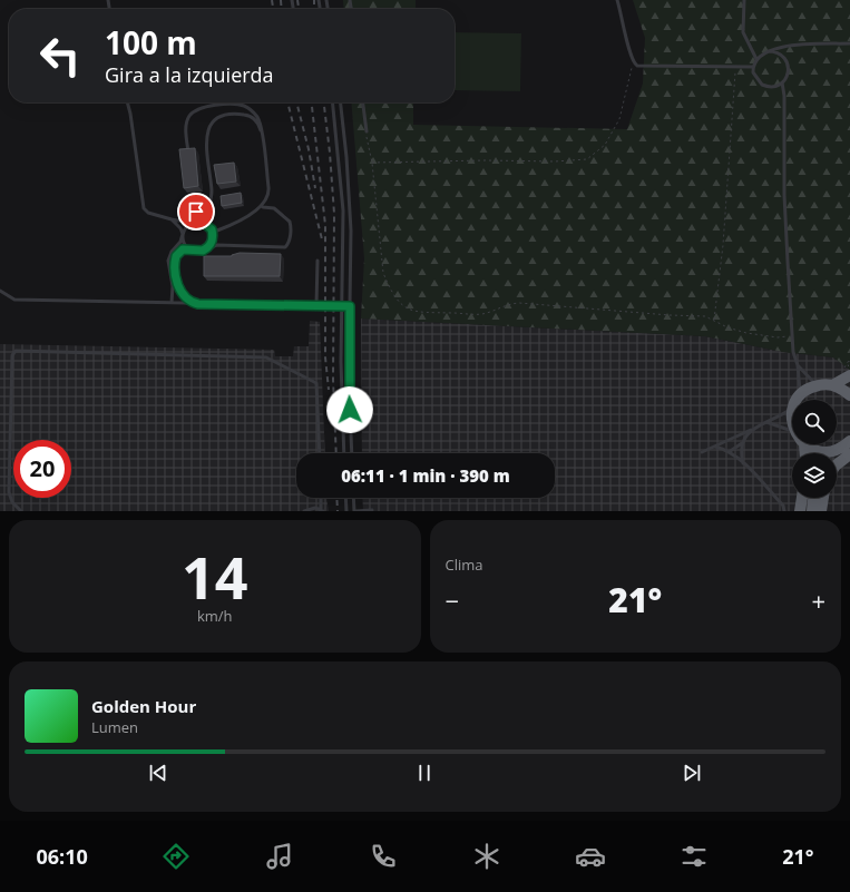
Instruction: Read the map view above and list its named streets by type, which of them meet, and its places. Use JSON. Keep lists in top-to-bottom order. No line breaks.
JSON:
{"page":{"turn":["100 m","Gira a la izquierda"],"limit":"20","trip":"06:11 · 1 min · 390 m","tile":[["14","km/h"],"Clima"],"heat":["−","21°","+"],"song":["Golden Hour","Lumen"],"tabs":["06:10","21°"]}}
